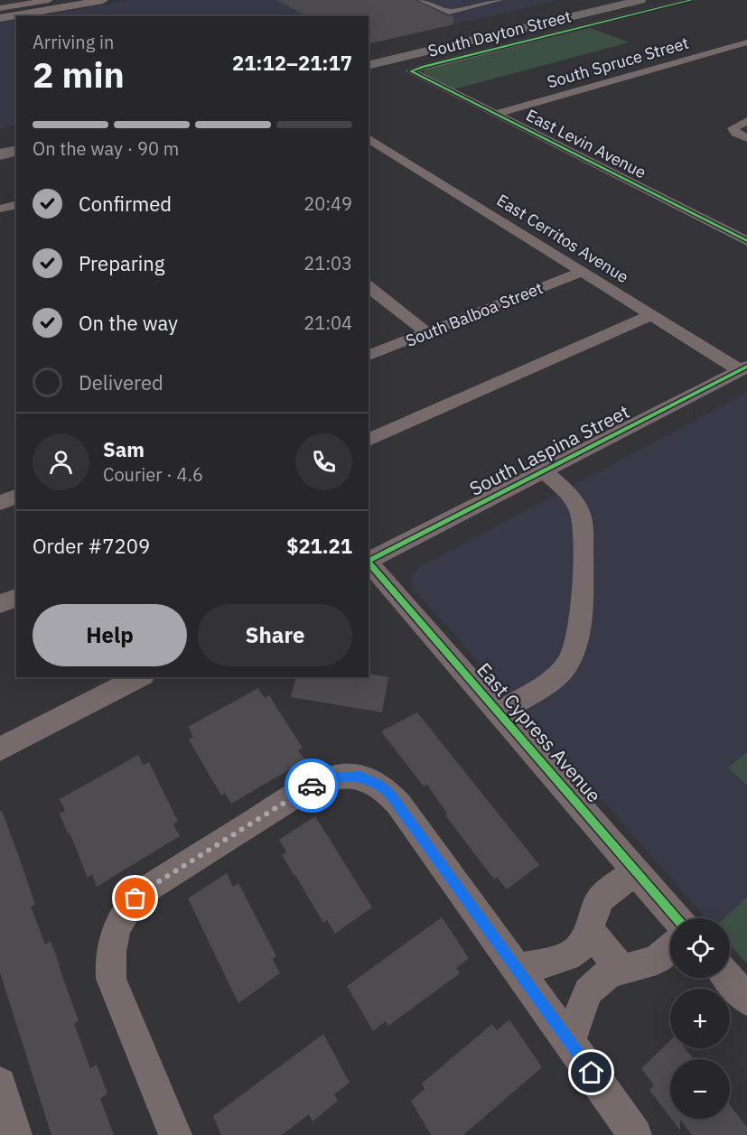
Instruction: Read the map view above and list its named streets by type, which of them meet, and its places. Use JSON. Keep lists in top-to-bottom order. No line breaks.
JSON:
{"streets":{"street":["South Dayton Street","South Spruce Street","East Levin Avenue","East Cerritos Avenue","South Balboa Street","South Laspina Street","East Cypress Avenue"]},"crossings":[["South Dayton Street","East Levin Avenue"],["South Spruce Street","East Levin Avenue"],["East Cerritos Avenue","South Balboa Street"],["East Cerritos Avenue","South Laspina Street"]],"page":{"heading":["2 min","Arriving in","21:12–21:17"],"panel":["Sam","Courier · 4.6","Order #7209","$21.21"],"bar":"On the way · 90 m","list":[["Confirmed","20:49"],["Preparing","21:03"],["On the way","21:04"],"Delivered"],"buttons":["Help","Share"],"map_buttons":["+","−"]}}
